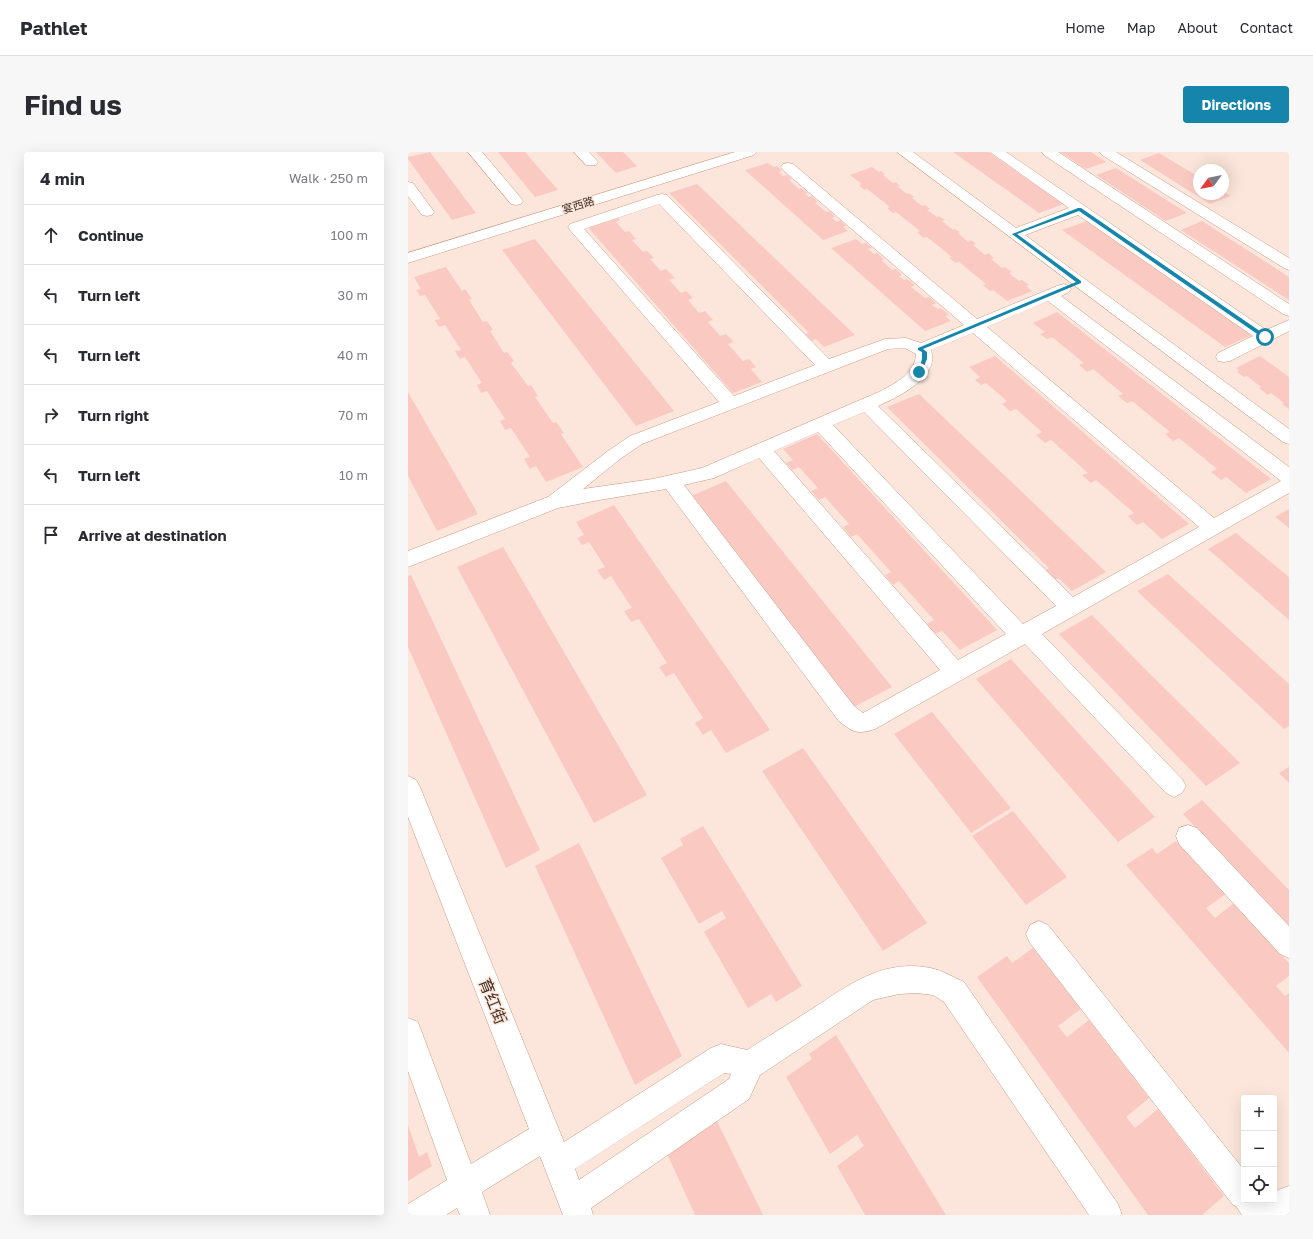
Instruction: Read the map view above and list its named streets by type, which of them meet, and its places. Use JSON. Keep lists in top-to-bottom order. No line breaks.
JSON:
{"streets":{"street":["宴西路","育红街"]},"north":"bottom left","page":{"header":"Pathlet","nav":["Home","Map","About","Contact"],"buttons":"Directions","title":"Find us","heading":["4 min","Walk · 250 m"],"list":[["Continue","100 m"],["Turn left","30 m"],["Turn left","40 m"],["Turn right","70 m"],["Turn left","10 m"],"Arrive at destination"],"map_buttons":["+","−"]}}
